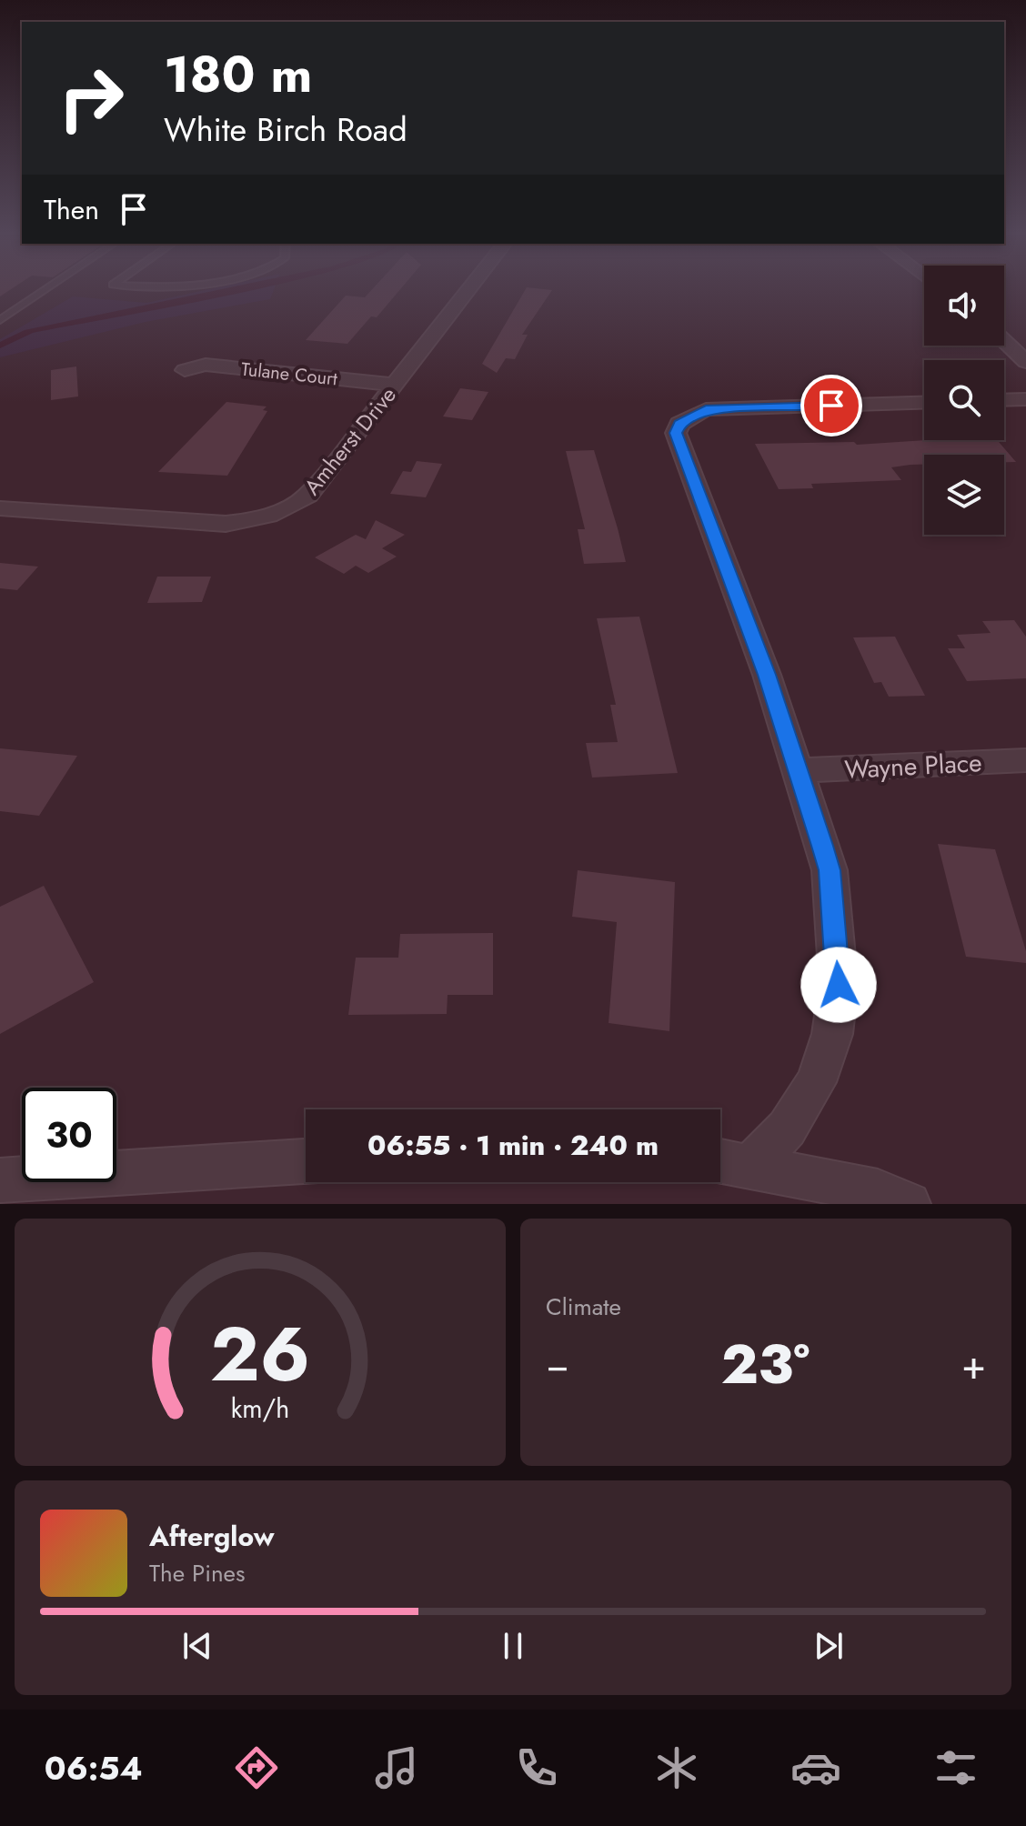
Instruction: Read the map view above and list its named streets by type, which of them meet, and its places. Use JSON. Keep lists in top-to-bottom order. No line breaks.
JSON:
{"streets":{"street":["Tulane Court","Amherst Drive","Wayne Place"]},"crossings":[["Tulane Court","Amherst Drive"]],"page":{"turn":["180 m","White Birch Road"],"then":"Then","limit":"30","trip":"06:55 · 1 min · 240 m","tile":"Climate","heat":["−","23°","+"],"song":["Afterglow","The Pines"],"tabs":"06:54","gauge":["26","km/h"]}}
